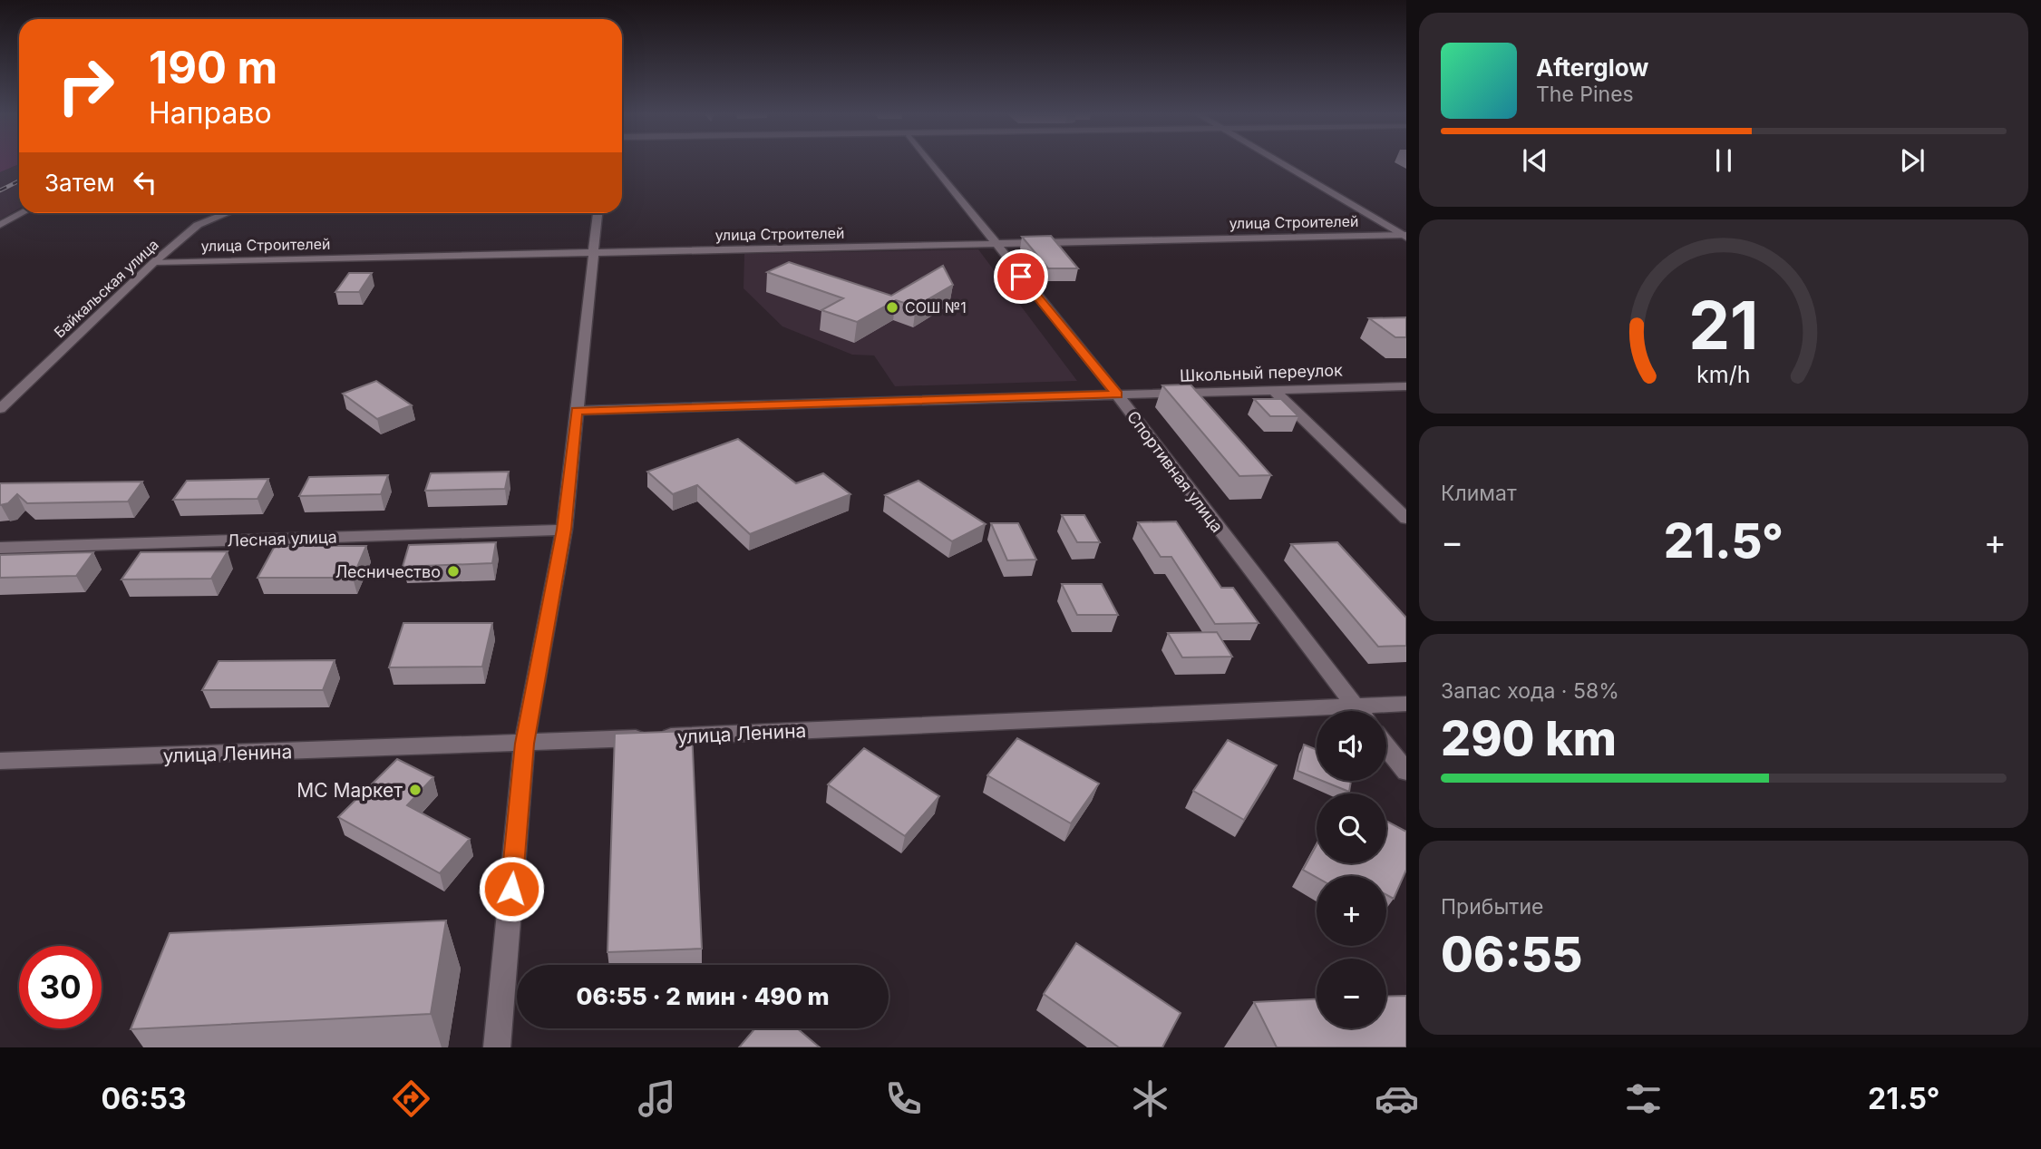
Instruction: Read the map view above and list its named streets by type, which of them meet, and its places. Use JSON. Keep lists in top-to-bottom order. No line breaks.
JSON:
{"streets":{"street":["улица Строителей","Байкальская улица","Школьный переулок","Спортивная улица","Лесная улица","улица Ленина"]},"crossings":[["улица Строителей","Байкальская улица"],["улица Строителей","Спортивная улица"],["Школьный переулок","Спортивная улица"],["Спортивная улица","улица Ленина"]],"places":["СОШ №1","Лесничество","МС Маркет"],"page":{"turn":["190 m","Направо"],"song":["Afterglow","The Pines"],"then":"Затем","tile":["Климат",["Запас хода · 58%","290 km"],["Прибытие","06:55"]],"heat":["−","21.5°","+"],"map_buttons":["+","−"],"limit":"30","trip":"06:55 · 2 мин · 490 m","tabs":["06:53","21.5°"],"gauge":["21","km/h"]}}
